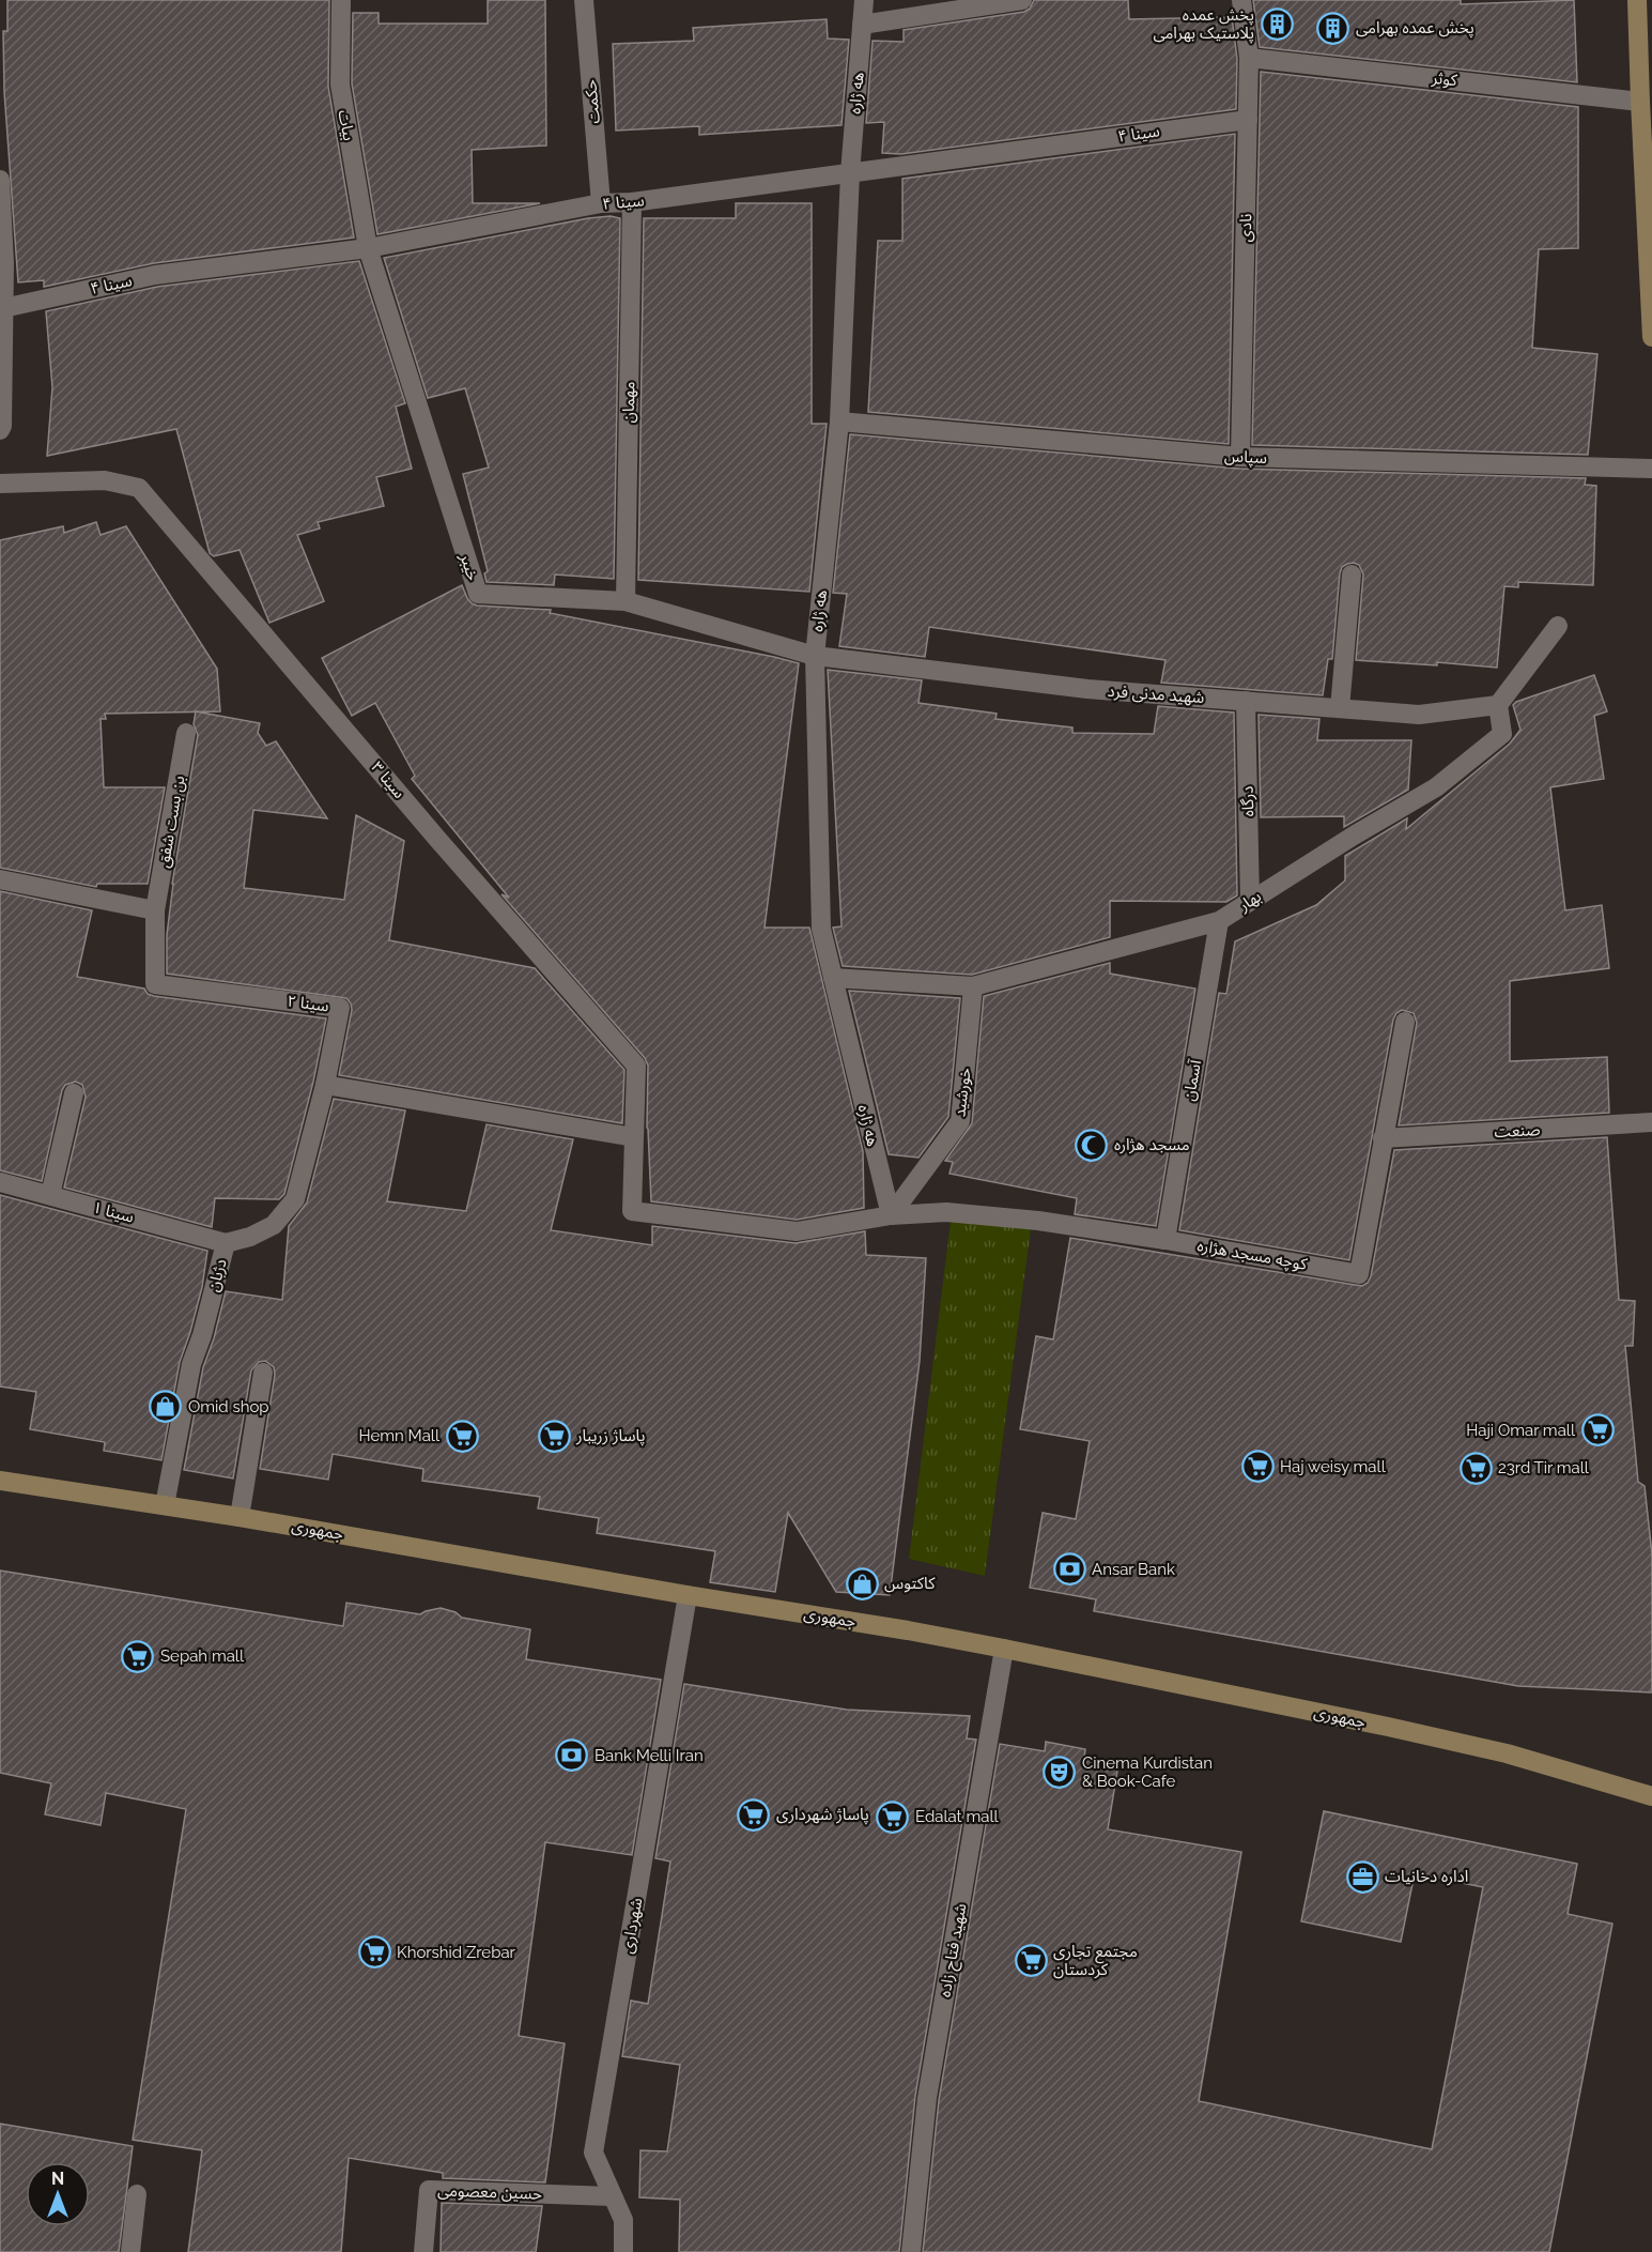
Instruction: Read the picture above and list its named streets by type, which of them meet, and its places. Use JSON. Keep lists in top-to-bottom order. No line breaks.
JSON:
{"streets":{"street":["کوثر","هه ژاره","حکمت","بیات","سینا ۴","نادی","مهمان","سپاس","خیبر","شهید مدنی فرد","سینا ۳","درگاه","بن بست شفق","بهار","سینا ۲","آسمان","خورشید","صنعت","سینا ۱","کوچه مسجد هژاره","دژبان","جمهوری","شهرداری","شهید فتاح زاده","حسین معصومی"]},"crossings":[["کوثر","نادی"],["هه ژاره","سینا ۴"],["هه ژاره","سپاس"],["هه ژاره","خیبر"],["هه ژاره","شهید مدنی فرد"],["هه ژاره","بهار"],["هه ژاره","خورشید"],["هه ژاره","کوچه مسجد هژاره"],["حکمت","سینا ۴"],["بیات","سینا ۴"],["بیات","خیبر"],["سینا ۴","نادی"],["سینا ۴","مهمان"],["سینا ۴","خیبر"],["نادی","سپاس"],["مهمان","خیبر"],["خیبر","شهید مدنی فرد"],["شهید مدنی فرد","درگاه"],["شهید مدنی فرد","بهار"],["سینا ۳","کوچه مسجد هژاره"],["درگاه","بهار"],["بن بست شفق","سینا ۲"],["بهار","آسمان"],["بهار","خورشید"],["سینا ۲","دژبان"],["آسمان","کوچه مسجد هژاره"],["خورشید","کوچه مسجد هژاره"],["صنعت","کوچه مسجد هژاره"],["سینا ۱","دژبان"],["دژبان","جمهوری"],["جمهوری","شهرداری"],["جمهوری","شهید فتاح زاده"],["شهرداری","حسین معصومی"]],"places":{"building":["پخش عمده پلاستیک بهرامی","پخش عمده بهرامی"],"mosque":["مسجد هژاره"],"shop":["Omid shop","کاکتوس"],"supermarket":["Haji Omar mall","Hemn Mall","پاساژ زریبار","Haj weisy mall","23rd Tir mall","Sepah mall","پاساژ شهرداری","Edalat mall","Khorshid Zrebar","مجتمع تجاری کردستان"],"bank":["Ansar Bank","Bank Melli Iran"],"theatre":["Cinema Kurdistan & Book-Cafe"],"office":["اداره دخانیات"]},"north":"top"}
